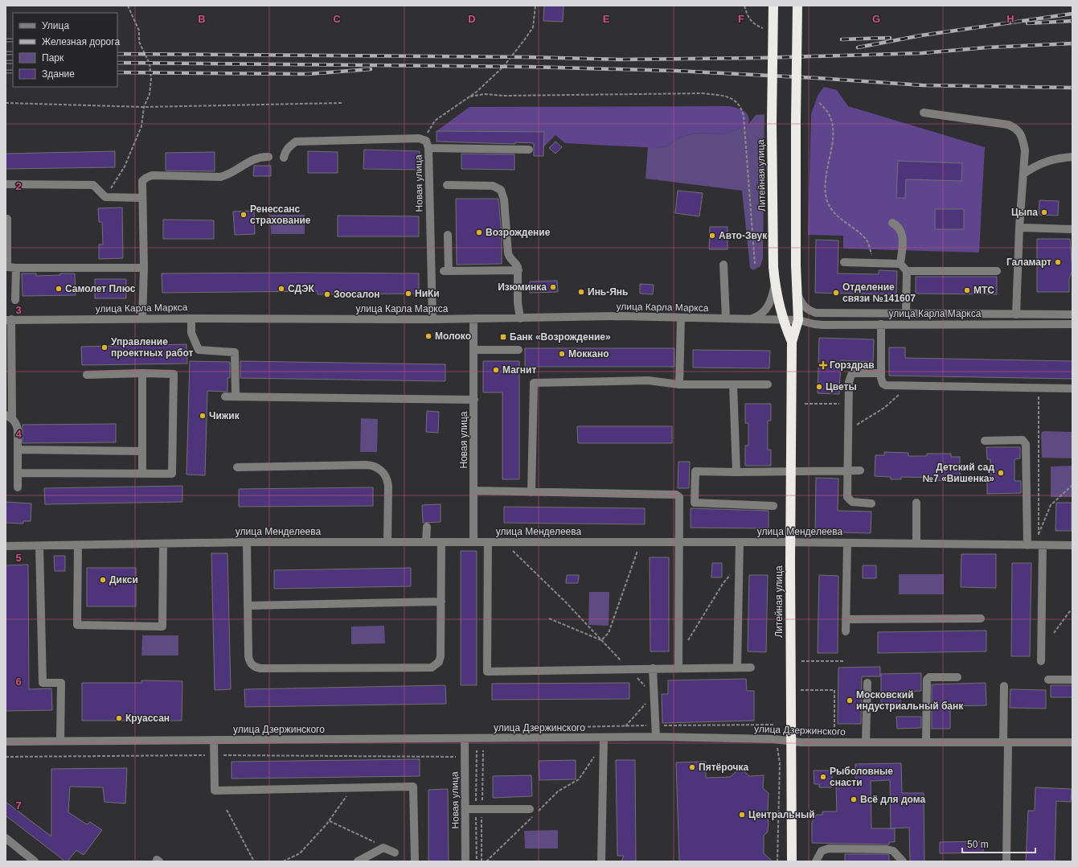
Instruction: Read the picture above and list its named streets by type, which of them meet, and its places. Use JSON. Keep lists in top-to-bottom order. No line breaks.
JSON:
{"streets":{"highway":["Литейная улица"],"street":["Новая улица","улица Карла Маркса","улица Менделеева","улица Дзержинского"]},"crossings":[["Литейная улица","улица Карла Маркса"],["Литейная улица","улица Менделеева"],["Литейная улица","улица Дзержинского"],["Новая улица","улица Карла Маркса"],["Новая улица","улица Менделеева"],["Новая улица","улица Дзержинского"]],"places":{"other":["Цыпа","Ренессанс страхование","Возрождение","Авто-Звук","Галамарт","Изюминка","Самолет Плюс","СДЭК","МТС","Инь-Янь","Отделение связи №141607","НиКи","Зоосалон","Молоко","Управление проектных работ","Моккано","Магнит","Цветы","Чижик","Детский сад №7 «Вишенка»","Дикси","Московский индустриальный банк","Круассан","Пятёрочка","Рыболовные снасти","Всё для дома","Центральный"],"transit":["Банк «Возрождение»"],"health":["Горздрав"]},"legend":["Улица","Железная дорога","Парк","Здание"],"scale_bar":"50 m","grid":{"columns":["B","C","D","E","F","G","H"],"rows":["2","3","4","5","6","7"]}}
